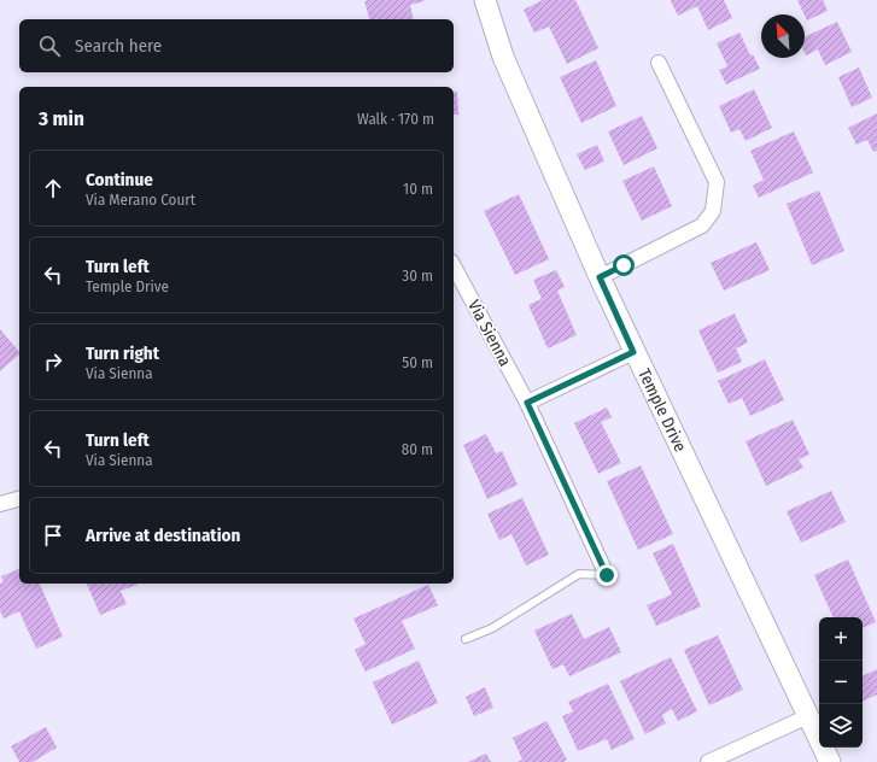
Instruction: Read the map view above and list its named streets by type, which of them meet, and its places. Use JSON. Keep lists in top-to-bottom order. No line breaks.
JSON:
{"streets":{"street":["Via Sienna","Temple Drive"]},"north":"top left","page":{"search":"Search here","heading":["3 min","Walk · 170 m"],"list":[["Continue","Via Merano Court","10 m"],["Turn left","Temple Drive","30 m"],["Turn right","Via Sienna","50 m"],["Turn left","Via Sienna","80 m"],"Arrive at destination"],"map_buttons":["+","−"]}}
